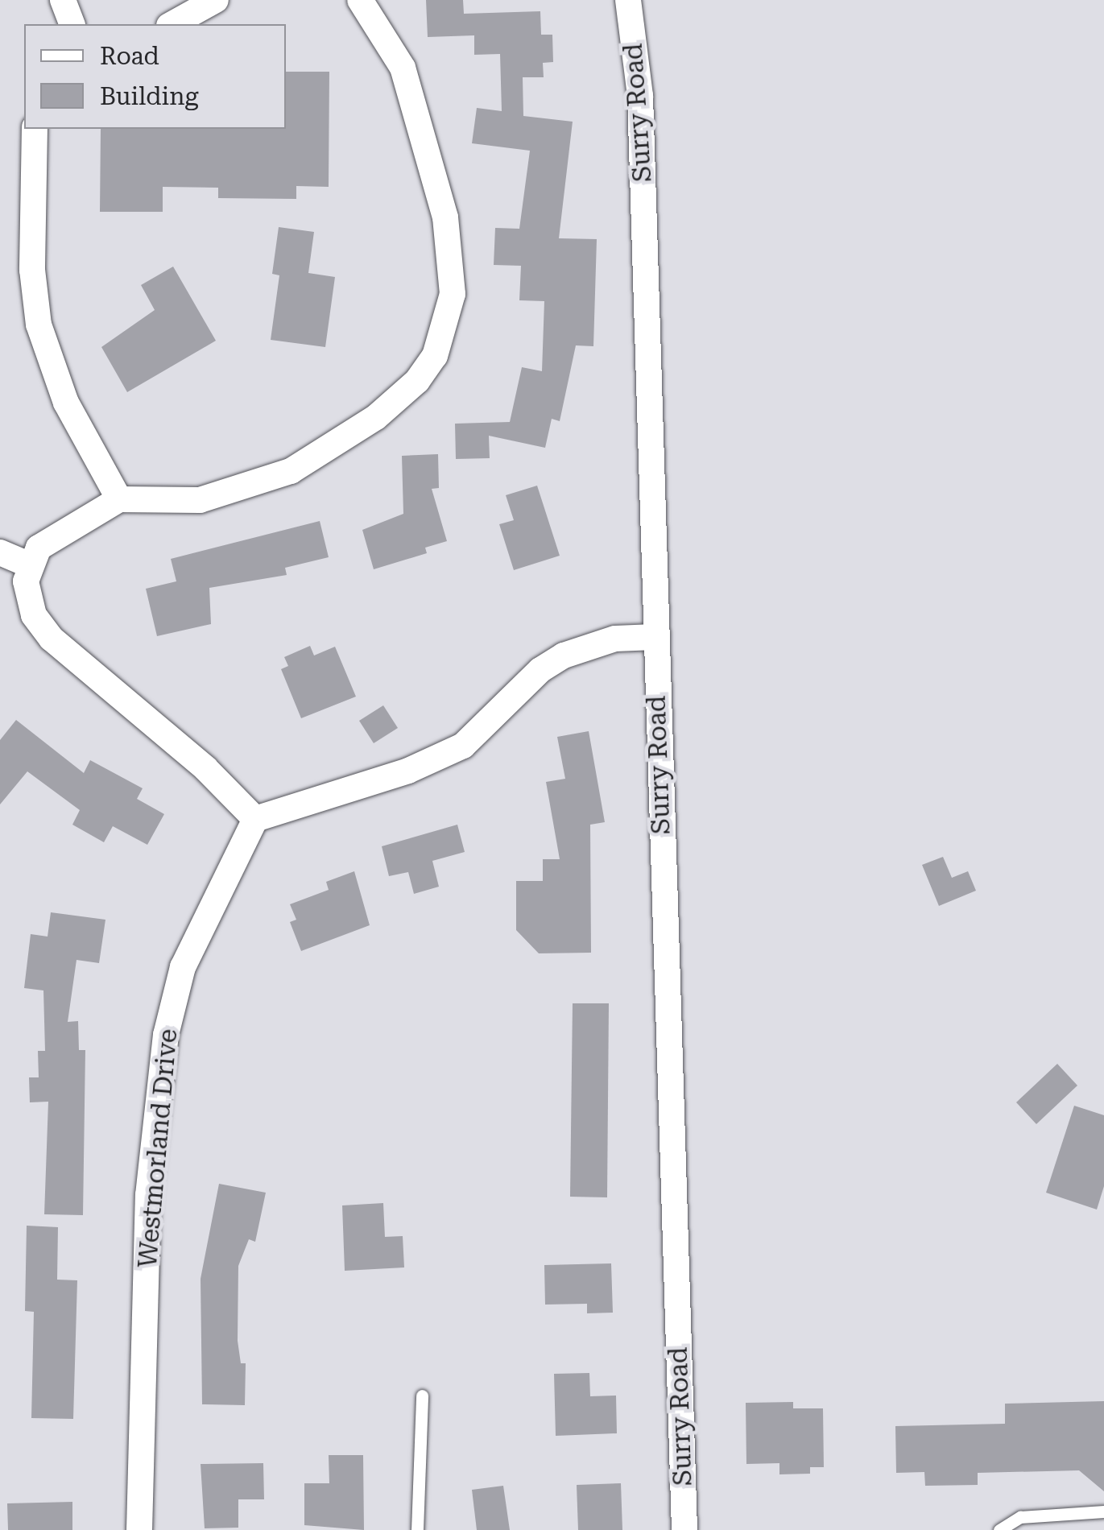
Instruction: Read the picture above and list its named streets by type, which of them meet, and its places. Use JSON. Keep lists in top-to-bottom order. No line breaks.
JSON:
{"streets":{"street":["Surry Road","Westmorland Drive"]},"legend":["Road","Building"]}
